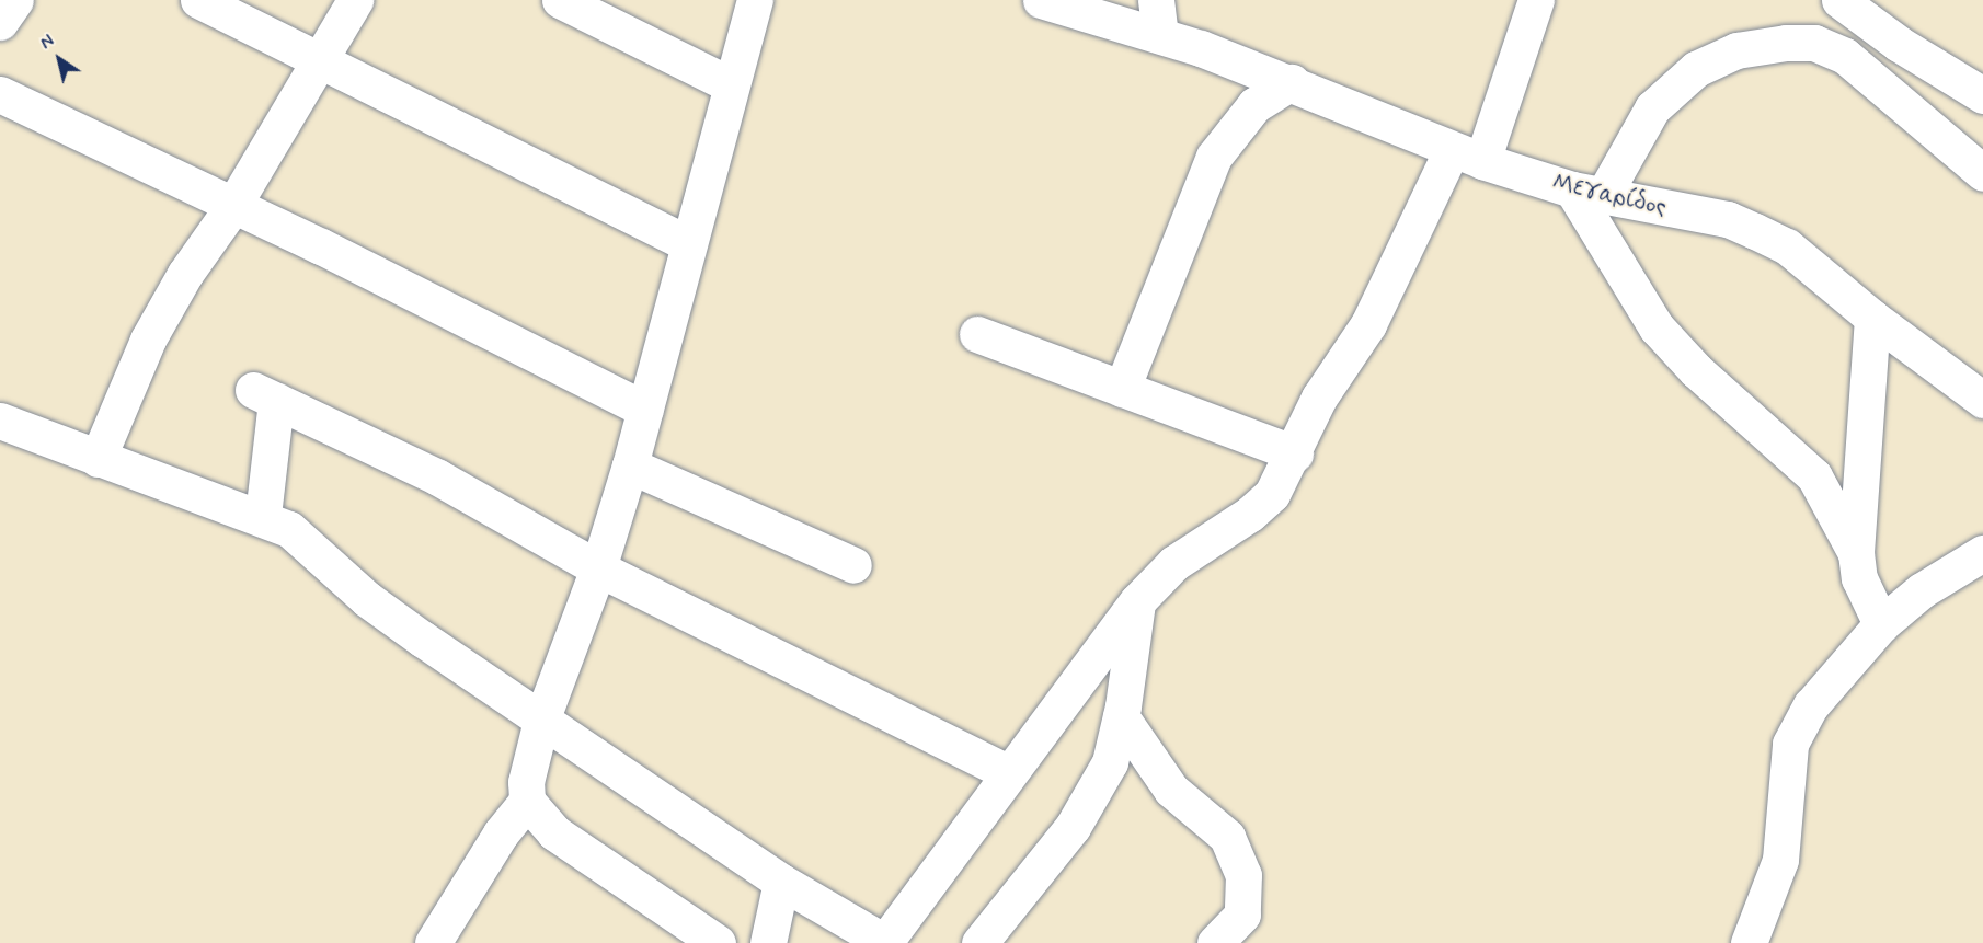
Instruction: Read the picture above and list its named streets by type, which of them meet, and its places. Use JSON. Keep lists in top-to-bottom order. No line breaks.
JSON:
{"streets":{"street":["Μεγαρίδος"]},"north":"top left"}
